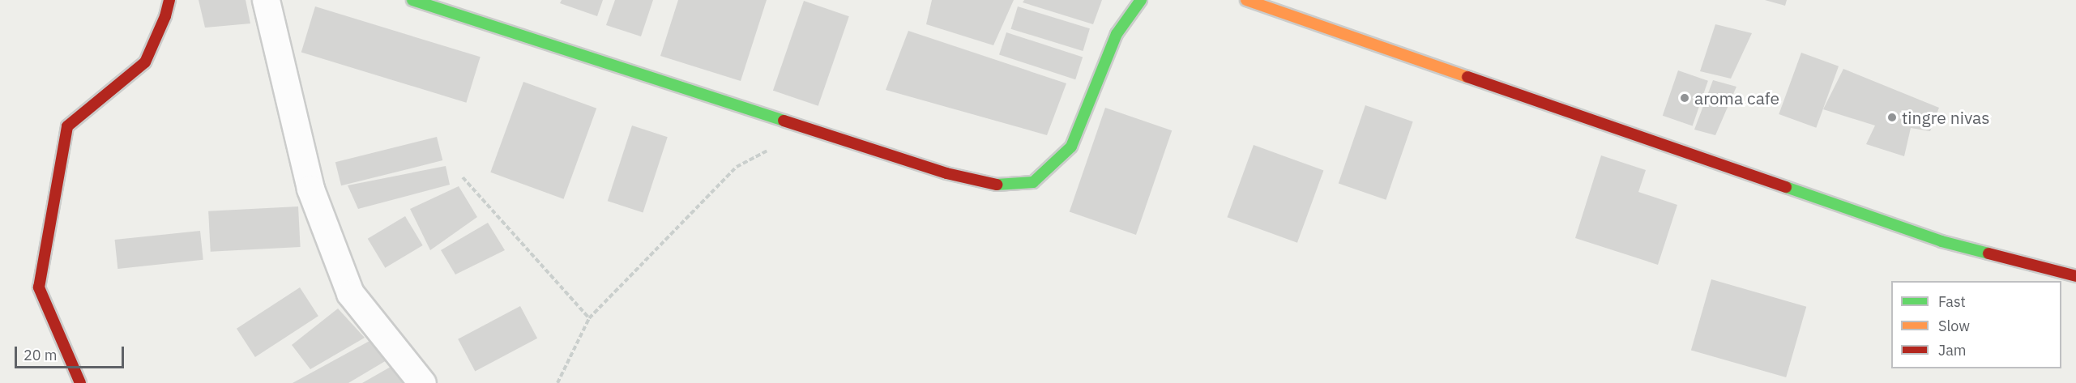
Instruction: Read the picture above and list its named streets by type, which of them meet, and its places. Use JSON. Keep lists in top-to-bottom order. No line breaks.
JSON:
{"places":["aroma cafe","tingre nivas"],"legend":["Fast","Slow","Jam"],"scale_bar":"20 m"}
